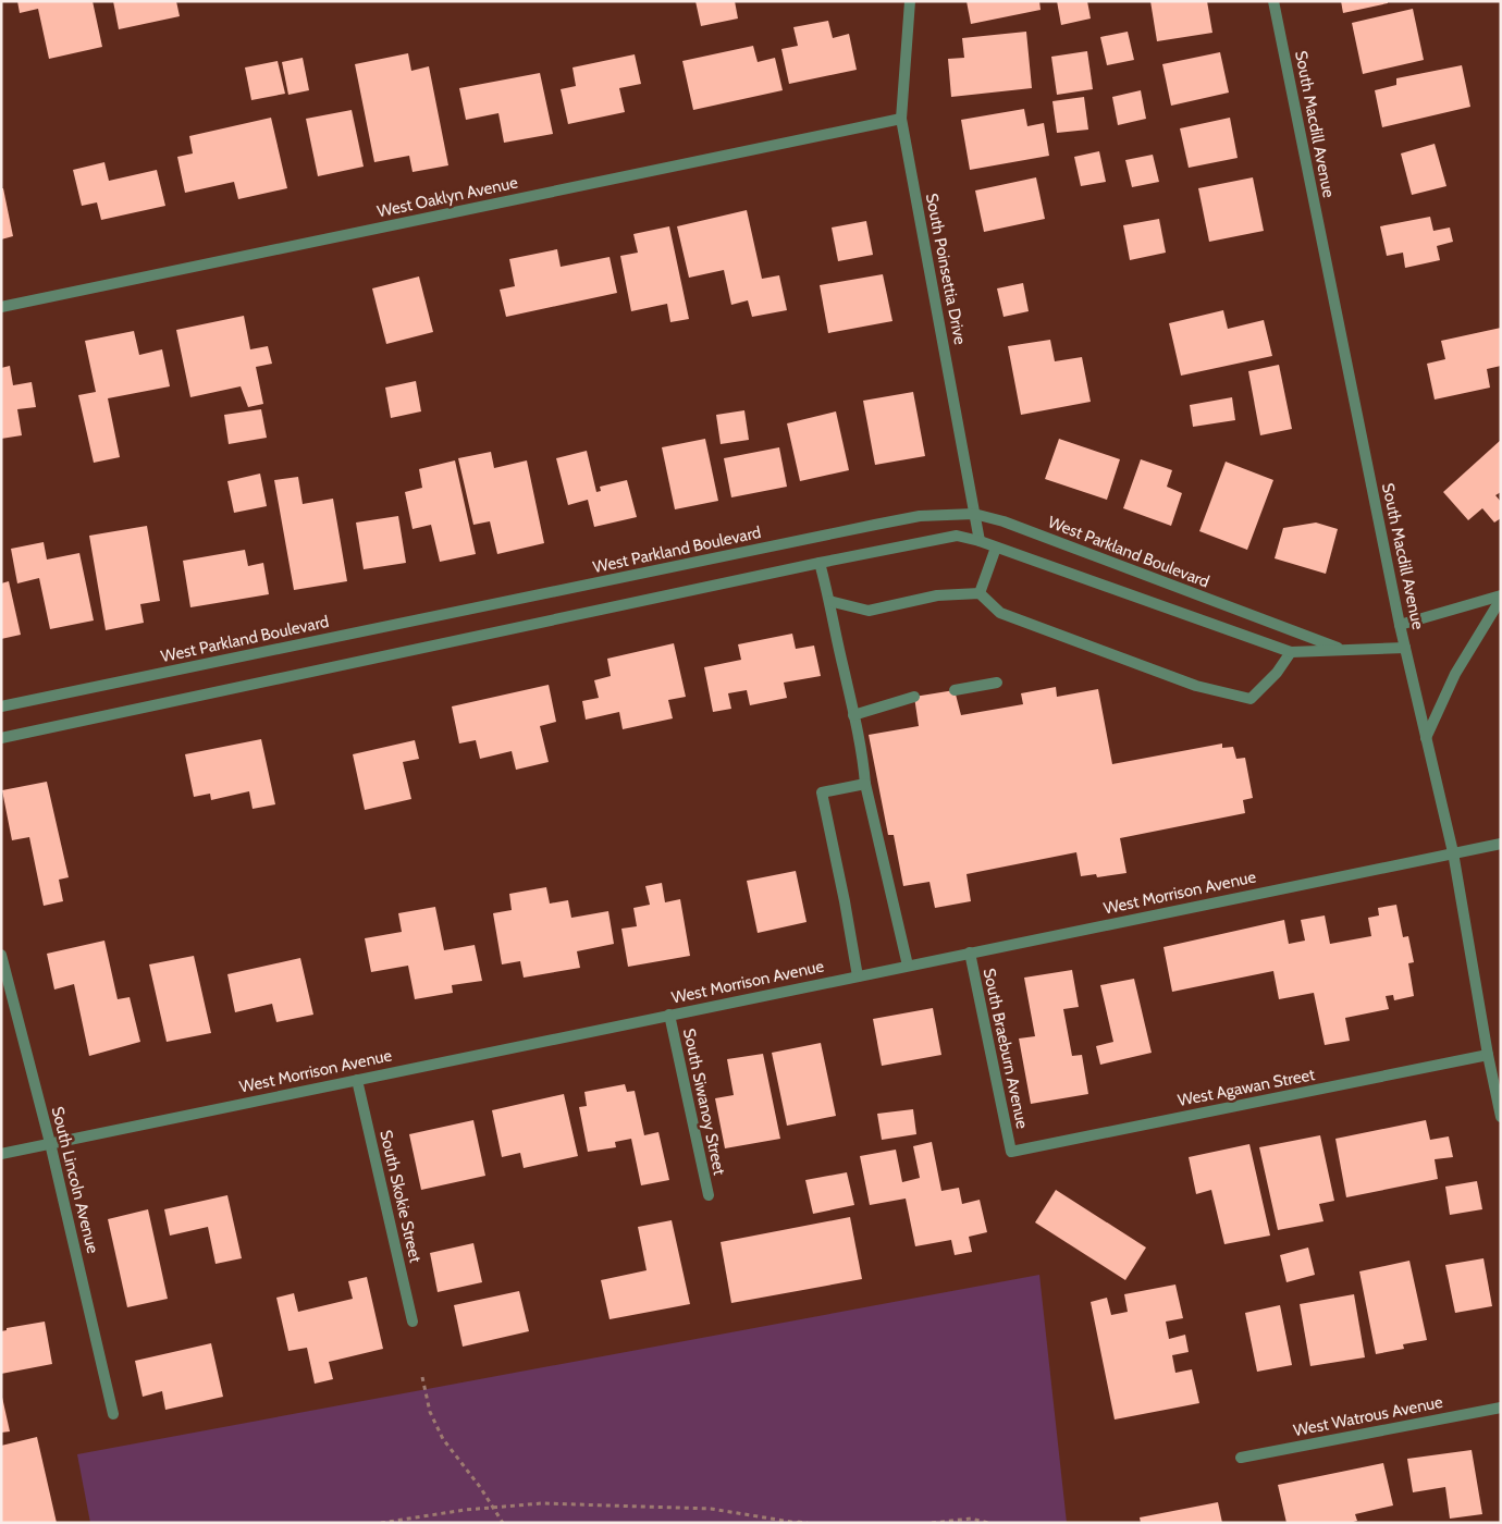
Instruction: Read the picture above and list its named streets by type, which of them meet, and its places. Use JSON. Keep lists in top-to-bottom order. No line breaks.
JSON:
{"streets":{"street":["South Macdill Avenue","West Oaklyn Avenue","South Poinsettia Drive","West Parkland Boulevard","West Morrison Avenue","South Braeburn Avenue","West Agawan Street","South Siwanoy Street","South Lincoln Avenue","South Skokie Street","West Watrous Avenue"]},"crossings":[["South Macdill Avenue","West Parkland Boulevard"],["South Macdill Avenue","West Morrison Avenue"],["South Macdill Avenue","West Agawan Street"],["West Oaklyn Avenue","South Poinsettia Drive"],["South Poinsettia Drive","West Parkland Boulevard"],["West Morrison Avenue","South Braeburn Avenue"],["West Morrison Avenue","South Siwanoy Street"],["West Morrison Avenue","South Lincoln Avenue"],["West Morrison Avenue","South Skokie Street"],["South Braeburn Avenue","West Agawan Street"]]}
